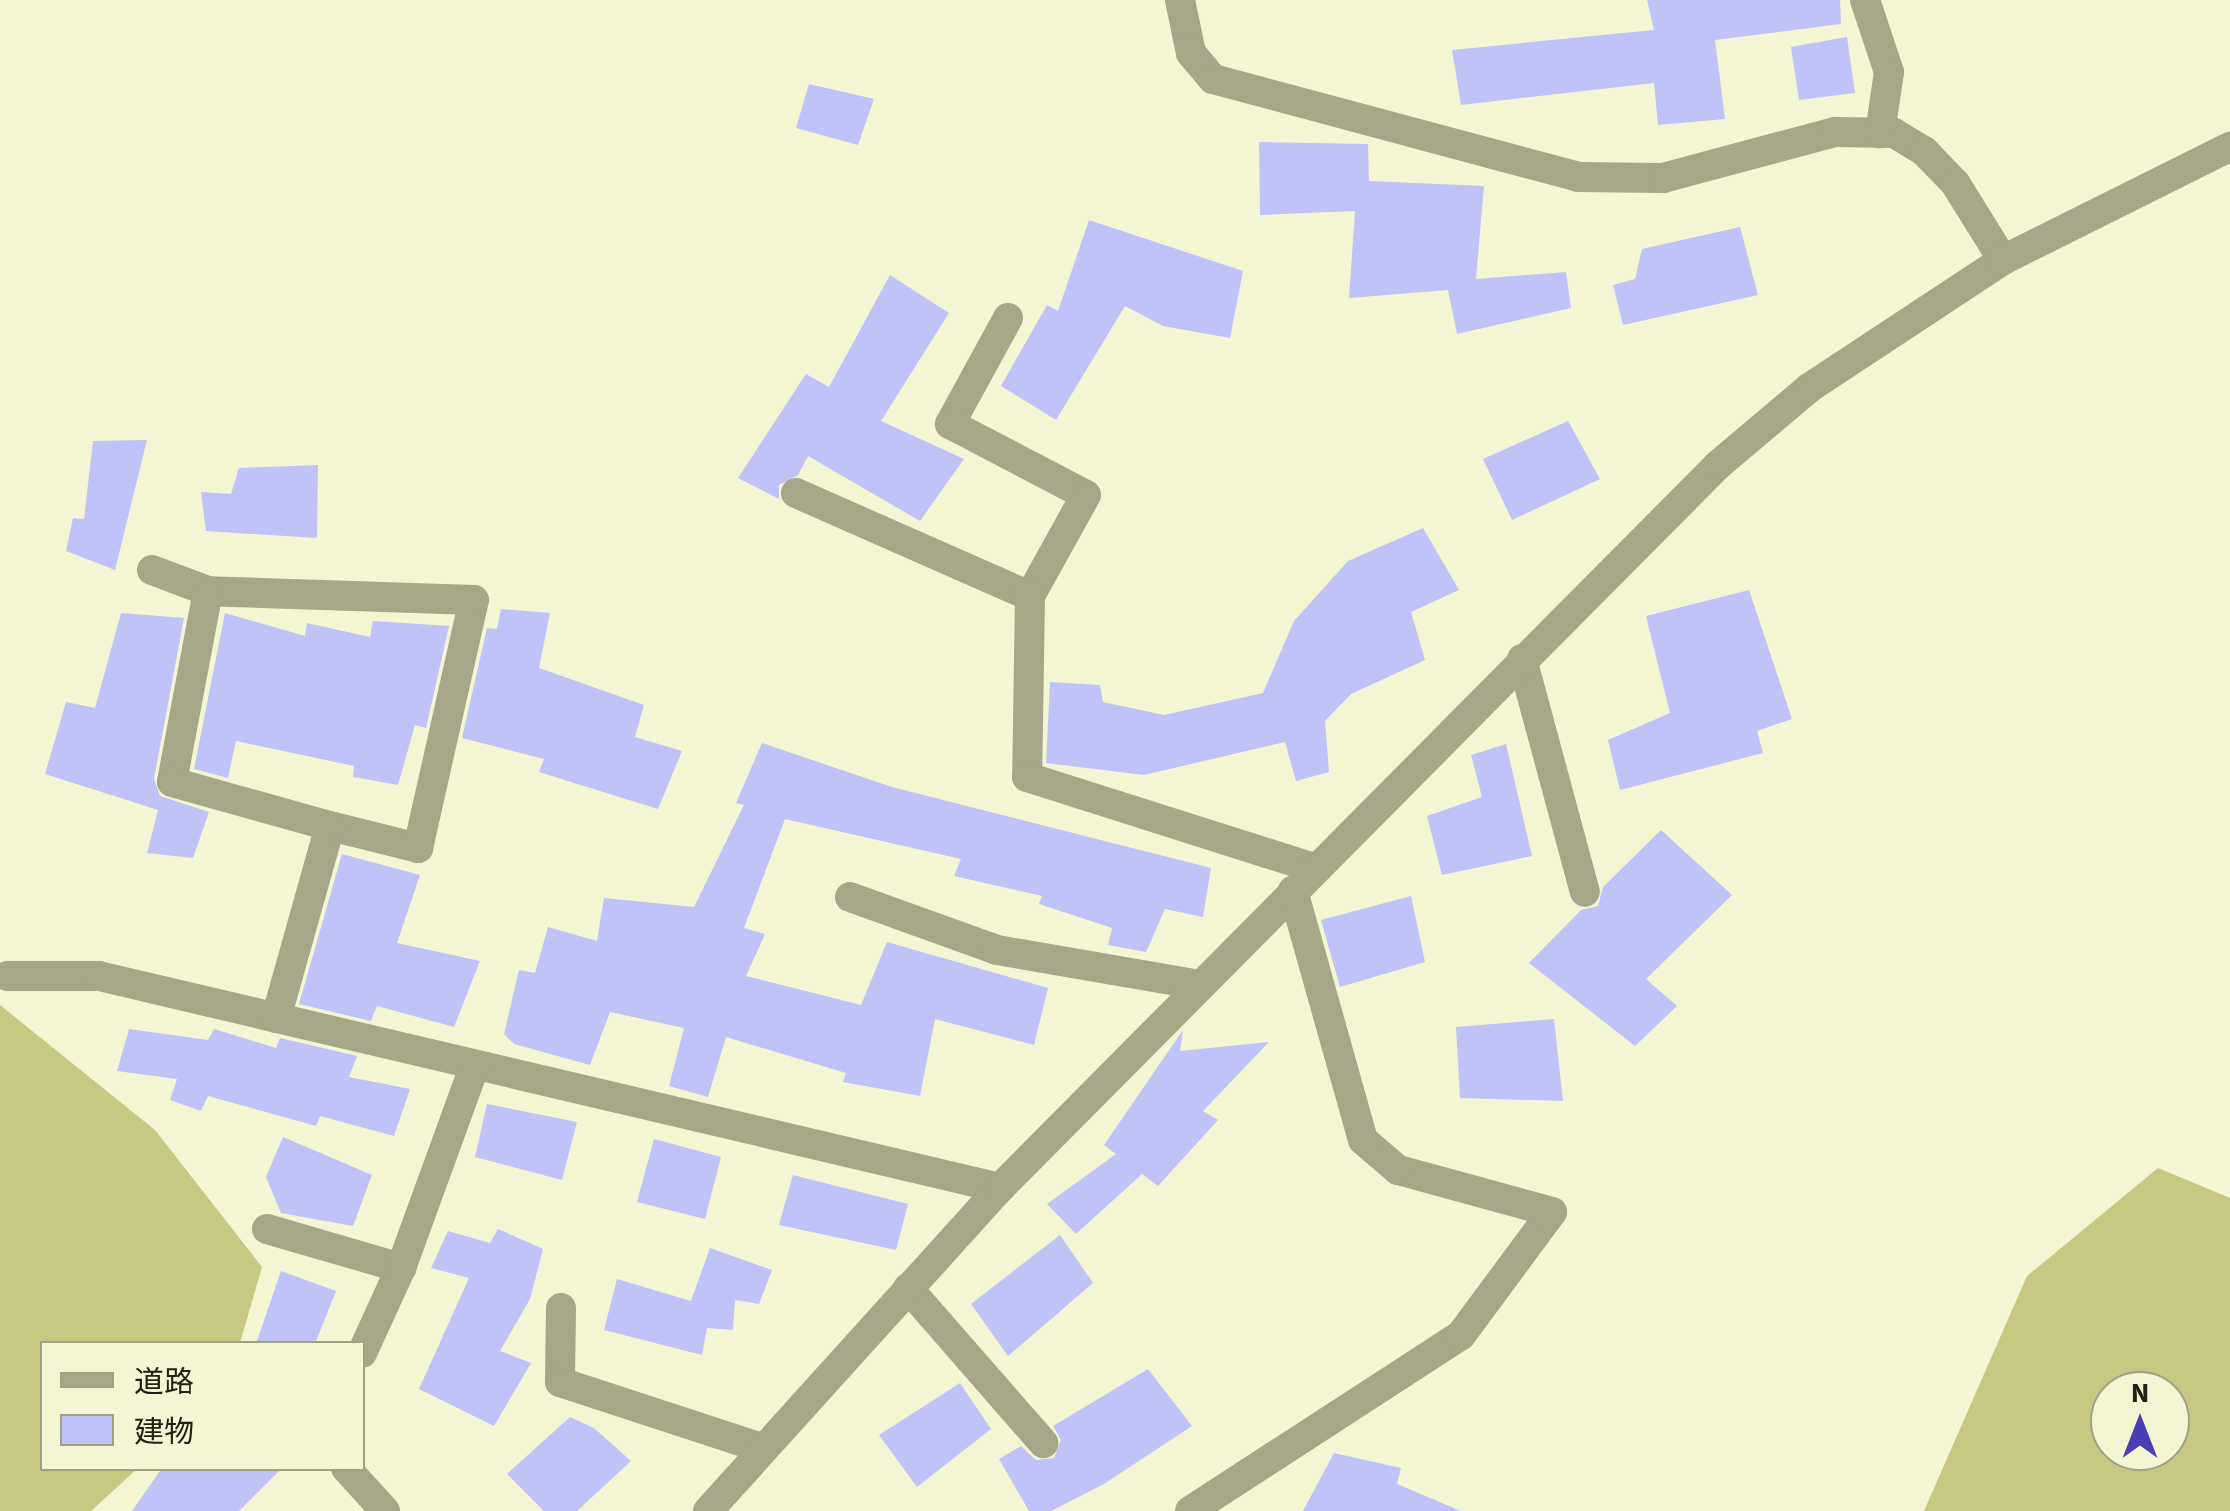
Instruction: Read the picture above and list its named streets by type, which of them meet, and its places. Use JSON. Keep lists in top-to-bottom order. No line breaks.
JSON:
{"legend":["道路","建物"],"north":"top"}
